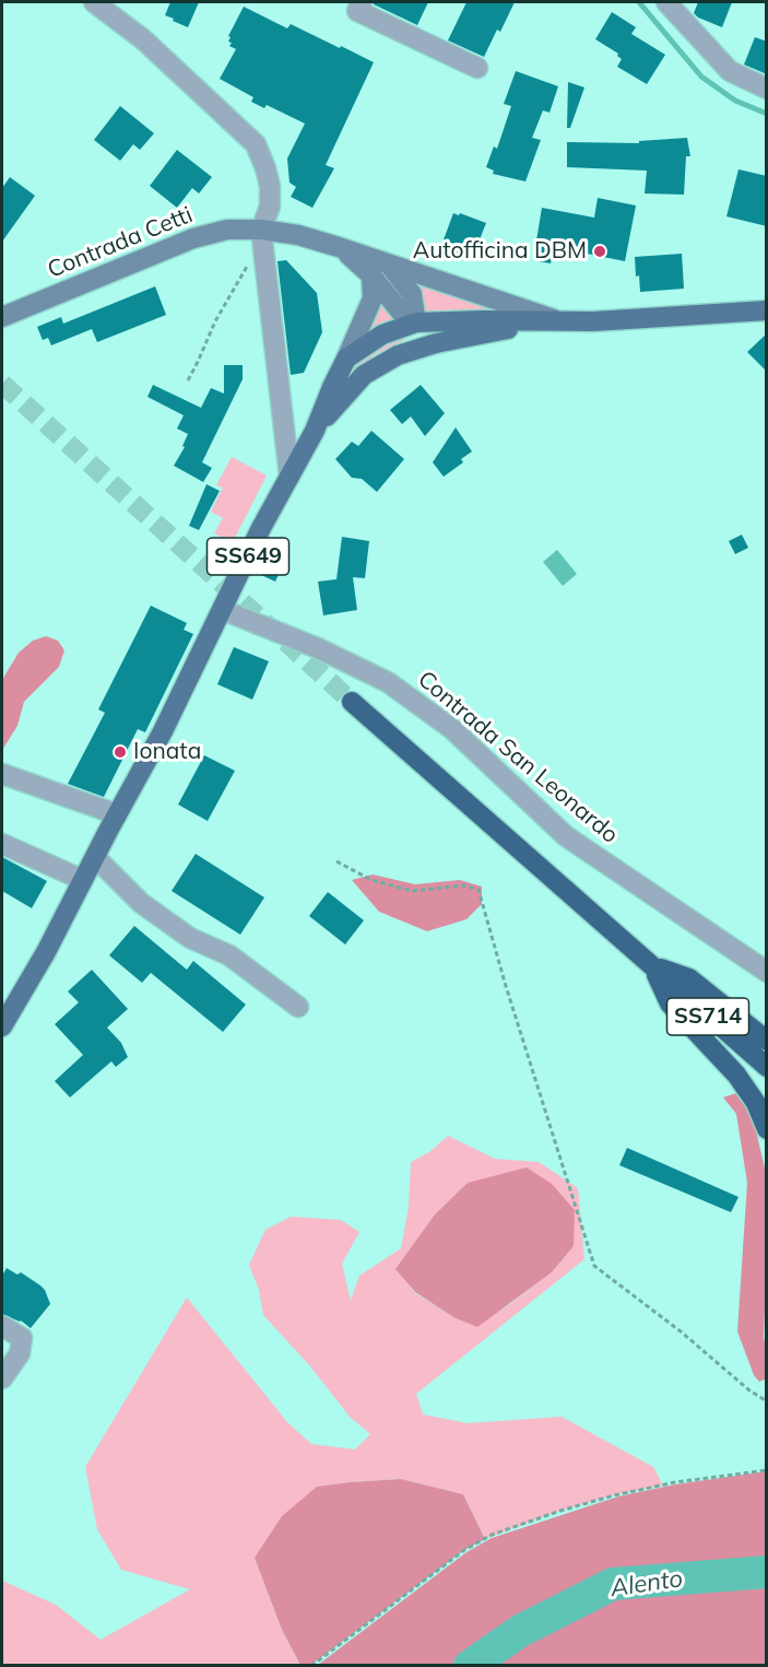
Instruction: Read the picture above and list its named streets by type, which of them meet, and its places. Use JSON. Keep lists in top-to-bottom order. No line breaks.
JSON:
{"streets":{"highway":["SS714"],"main road":["Contrada Cetti","SS649"],"street":["Contrada San Leonardo"]},"crossings":[["Contrada Cetti","SS649"],["SS649","Contrada San Leonardo"]],"water":["Alento"],"places":["Autofficina DBM","Ionata"]}
